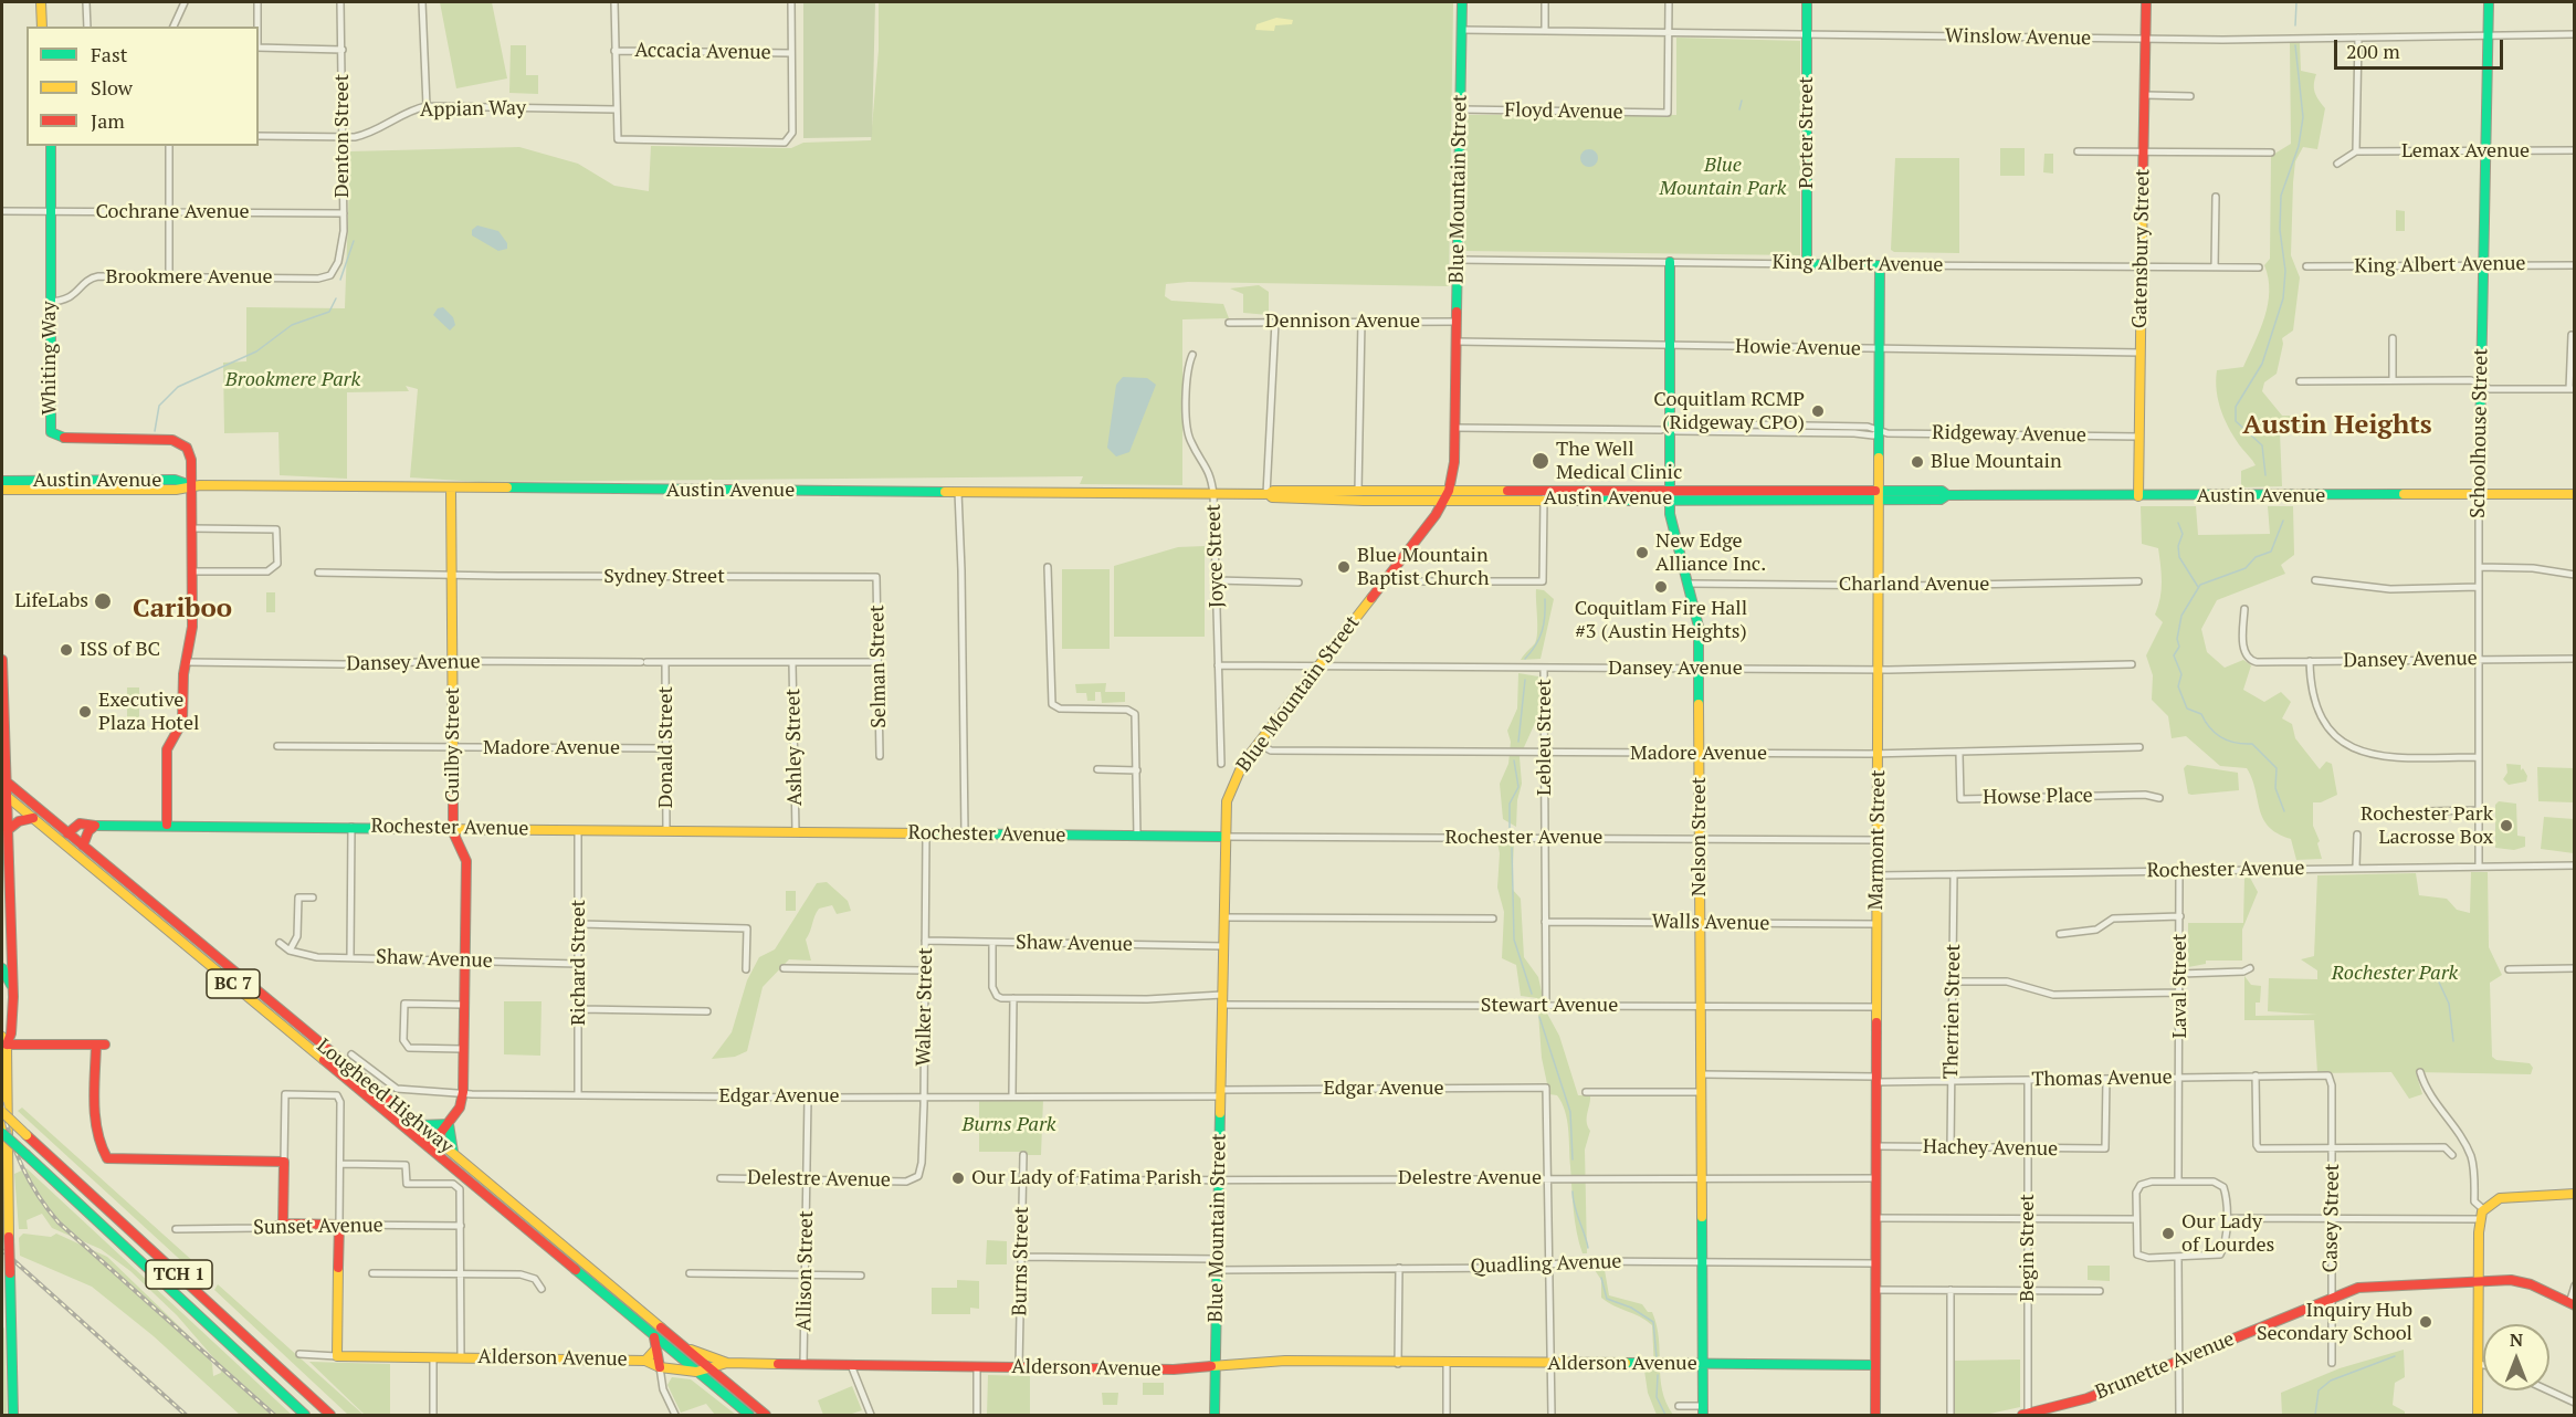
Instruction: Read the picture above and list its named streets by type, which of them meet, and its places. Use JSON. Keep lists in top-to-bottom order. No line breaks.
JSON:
{"streets":{"main road":["Porter Street","Blue Mountain Street","Gatensbury Street","King Albert Avenue","Whiting Way","Schoolhouse Street","Austin Avenue","Guilby Street","Rochester Avenue","Nelson Street","Marmont Street","BC 7","Lougheed Highway","Sunset Avenue","TCH 1","Alderson Avenue","Brunette Avenue"],"street":["Winslow Avenue","Accacia Avenue","Appian Way","Floyd Avenue","Denton Street","Lemax Avenue","Cochrane Avenue","Brookmere Avenue","Dennison Avenue","Howie Avenue","Ridgeway Avenue","Joyce Street","Sydney Street","Charland Avenue","Dansey Avenue","Selman Street","Lebleu Street","Donald Street","Ashley Street","Madore Avenue","Howse Place","Walls Avenue","Shaw Avenue","Richard Street","Laval Street","Stewart Avenue","Walker Street","Therrien Street","Thomas Avenue","Edgar Avenue","Hachey Avenue","Delestre Avenue","Casey Street","Begin Street","Burns Street","Quadling Avenue","Allison Street"]},"crossings":[["Winslow Avenue","Floyd Avenue"],["Winslow Avenue","Porter Street"],["Winslow Avenue","Blue Mountain Street"],["Winslow Avenue","Gatensbury Street"],["Winslow Avenue","Schoolhouse Street"],["Appian Way","Denton Street"],["Floyd Avenue","Blue Mountain Street"],["Porter Street","King Albert Avenue"],["Denton Street","Cochrane Avenue"],["Denton Street","Brookmere Avenue"],["Lemax Avenue","Schoolhouse Street"],["Blue Mountain Street","King Albert Avenue"],["Blue Mountain Street","Dennison Avenue"],["Blue Mountain Street","Howie Avenue"],["Blue Mountain Street","Ridgeway Avenue"],["Blue Mountain Street","Austin Avenue"],["Blue Mountain Street","Dansey Avenue"],["Blue Mountain Street","Madore Avenue"],["Blue Mountain Street","Rochester Avenue"],["Blue Mountain Street","Shaw Avenue"],["Blue Mountain Street","Stewart Avenue"],["Blue Mountain Street","Edgar Avenue"],["Blue Mountain Street","Delestre Avenue"],["Blue Mountain Street","Quadling Avenue"],["Blue Mountain Street","Alderson Avenue"],["Cochrane Avenue","Whiting Way"],["Gatensbury Street","King Albert Avenue"],["Gatensbury Street","Howie Avenue"],["Gatensbury Street","Ridgeway Avenue"],["Gatensbury Street","Austin Avenue"],["King Albert Avenue","Schoolhouse Street"],["King Albert Avenue","Nelson Street"],["King Albert Avenue","Marmont Street"],["Brookmere Avenue","Whiting Way"],["Howie Avenue","Nelson Street"],["Howie Avenue","Marmont Street"],["Whiting Way","Austin Avenue"],["Schoolhouse Street","Austin Avenue"],["Schoolhouse Street","Dansey Avenue"],["Schoolhouse Street","Rochester Avenue"],["Ridgeway Avenue","Nelson Street"],["Ridgeway Avenue","Marmont Street"],["Austin Avenue","Joyce Street"],["Austin Avenue","Guilby Street"],["Austin Avenue","Nelson Street"],["Austin Avenue","Marmont Street"],["Joyce Street","Dansey Avenue"],["Sydney Street","Selman Street"],["Sydney Street","Guilby Street"],["Charland Avenue","Nelson Street"],["Charland Avenue","Marmont Street"],["Dansey Avenue","Selman Street"],["Dansey Avenue","Lebleu Street"],["Dansey Avenue","Guilby Street"],["Dansey Avenue","Donald Street"],["Dansey Avenue","Ashley Street"],["Dansey Avenue","Nelson Street"],["Dansey Avenue","Marmont Street"],["Lebleu Street","Madore Avenue"],["Lebleu Street","Rochester Avenue"],["Lebleu Street","Walls Avenue"],["Lebleu Street","Stewart Avenue"],["Guilby Street","Madore Avenue"],["Guilby Street","Rochester Avenue"],["Guilby Street","Shaw Avenue"],["Guilby Street","Edgar Avenue"],["Guilby Street","Lougheed Highway"],["Donald Street","Madore Avenue"],["Donald Street","Rochester Avenue"],["Ashley Street","Rochester Avenue"],["Madore Avenue","Howse Place"],["Madore Avenue","Nelson Street"],["Madore Avenue","Marmont Street"],["Rochester Avenue","Nelson Street"],["Rochester Avenue","Marmont Street"],["Rochester Avenue","Richard Street"],["Rochester Avenue","Laval Street"],["Rochester Avenue","Walker Street"],["Rochester Avenue","Therrien Street"],["Rochester Avenue","Lougheed Highway"],["Nelson Street","Walls Avenue"],["Nelson Street","Stewart Avenue"],["Nelson Street","Thomas Avenue"],["Nelson Street","Delestre Avenue"],["Nelson Street","Quadling Avenue"],["Nelson Street","Alderson Avenue"],["Marmont Street","Walls Avenue"],["Marmont Street","Stewart Avenue"],["Marmont Street","Thomas Avenue"],["Marmont Street","Hachey Avenue"],["Marmont Street","Delestre Avenue"],["Marmont Street","Quadling Avenue"],["Marmont Street","Alderson Avenue"],["Shaw Avenue","Richard Street"],["Shaw Avenue","Stewart Avenue"],["Shaw Avenue","Walker Street"],["Richard Street","Edgar Avenue"],["Laval Street","Thomas Avenue"],["Walker Street","Edgar Avenue"],["Walker Street","Delestre Avenue"],["Therrien Street","Thomas Avenue"],["Therrien Street","Hachey Avenue"],["Thomas Avenue","Hachey Avenue"],["Thomas Avenue","Casey Street"],["Thomas Avenue","Begin Street"],["Edgar Avenue","Delestre Avenue"],["Edgar Avenue","Allison Street"],["Lougheed Highway","Alderson Avenue"],["Hachey Avenue","Begin Street"],["Delestre Avenue","Allison Street"],["Casey Street","Brunette Avenue"],["Begin Street","Brunette Avenue"],["Burns Street","Alderson Avenue"],["Allison Street","Alderson Avenue"]],"districts":["Austin Heights","Cariboo"],"parks":["Blue Mountain Park","Brookmere Park","Rochester Park","Burns Park"],"places":["Coquitlam RCMP (Ridgeway CPO)","The Well Medical Clinic","Blue Mountain","New Edge Alliance Inc.","Blue Mountain Baptist Church","Coquitlam Fire Hall #3 (Austin Heights)","LifeLabs","ISS of BC","Executive Plaza Hotel","Rochester Park Lacrosse Box","Our Lady of Fatima Parish","Our Lady of Lourdes","Inquiry Hub Secondary School"],"legend":["Fast","Slow","Jam"],"scale_bar":"200 m","north":"top"}
